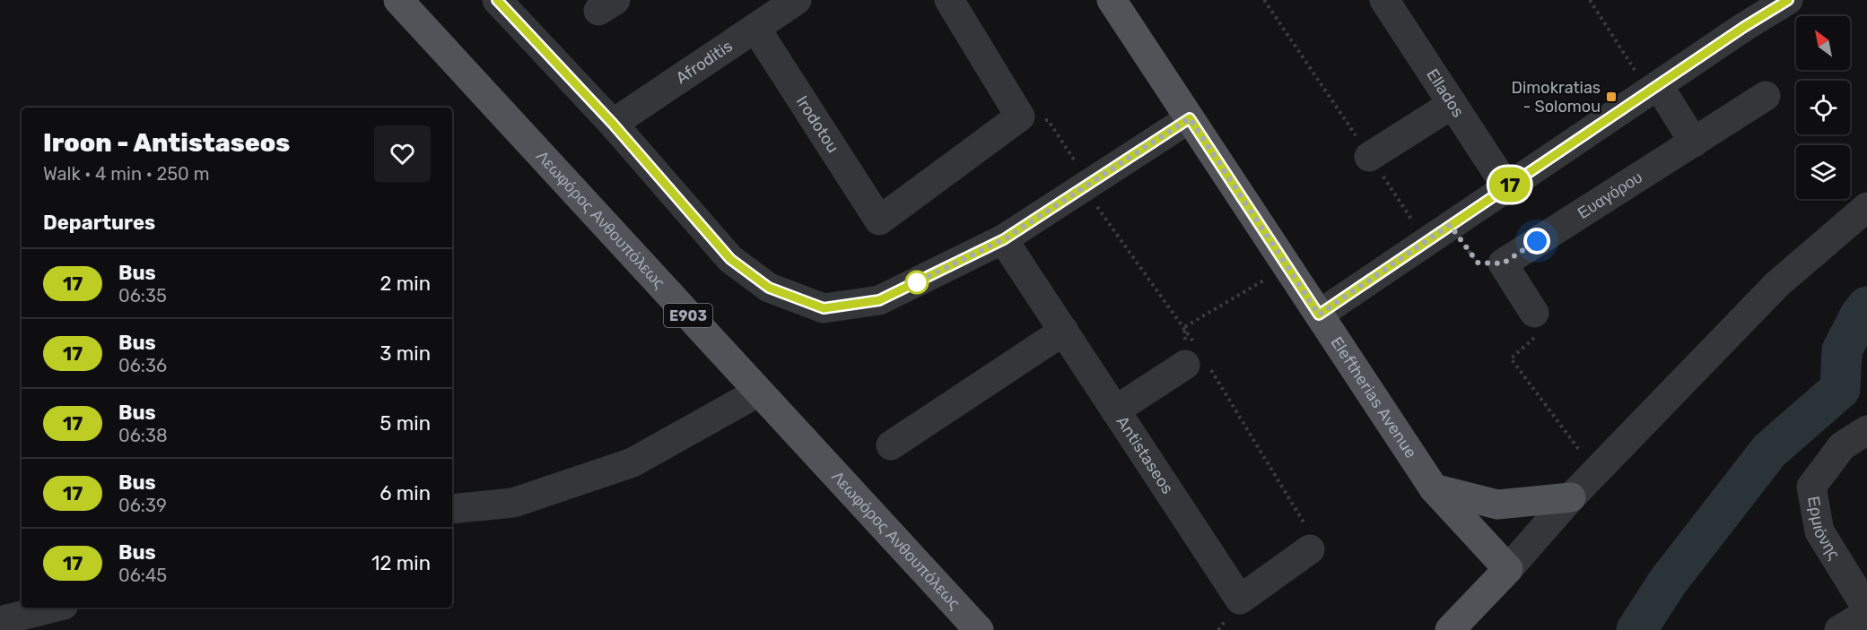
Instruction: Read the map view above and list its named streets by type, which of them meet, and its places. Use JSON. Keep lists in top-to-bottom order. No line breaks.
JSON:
{"streets":{"main road":["Λεωφόρος Ανθουπόλεως","E903","Eleftherias Avenue"],"street":["Afroditis","Ellados","Irodotou","Ευαγόρου","Antistaseos","Ερμιόνης"]},"crossings":[["Afroditis","Irodotou"]],"places":{"transit":["Dimokratias - Solomou"]},"lines":["bus line 17"],"north":"top left","page":{"on_map":"17","heading":[["Iroon - Antistaseos","Walk · 4 min · 250 m"],"Departures"],"list":[{"mark":"17","name":"Bus","note":"06:35","value":"2 min"},{"mark":"17","name":"Bus","note":"06:36","value":"3 min"},{"mark":"17","name":"Bus","note":"06:38","value":"5 min"},{"mark":"17","name":"Bus","note":"06:39","value":"6 min"},{"mark":"17","name":"Bus","note":"06:45","value":"12 min"}]}}
